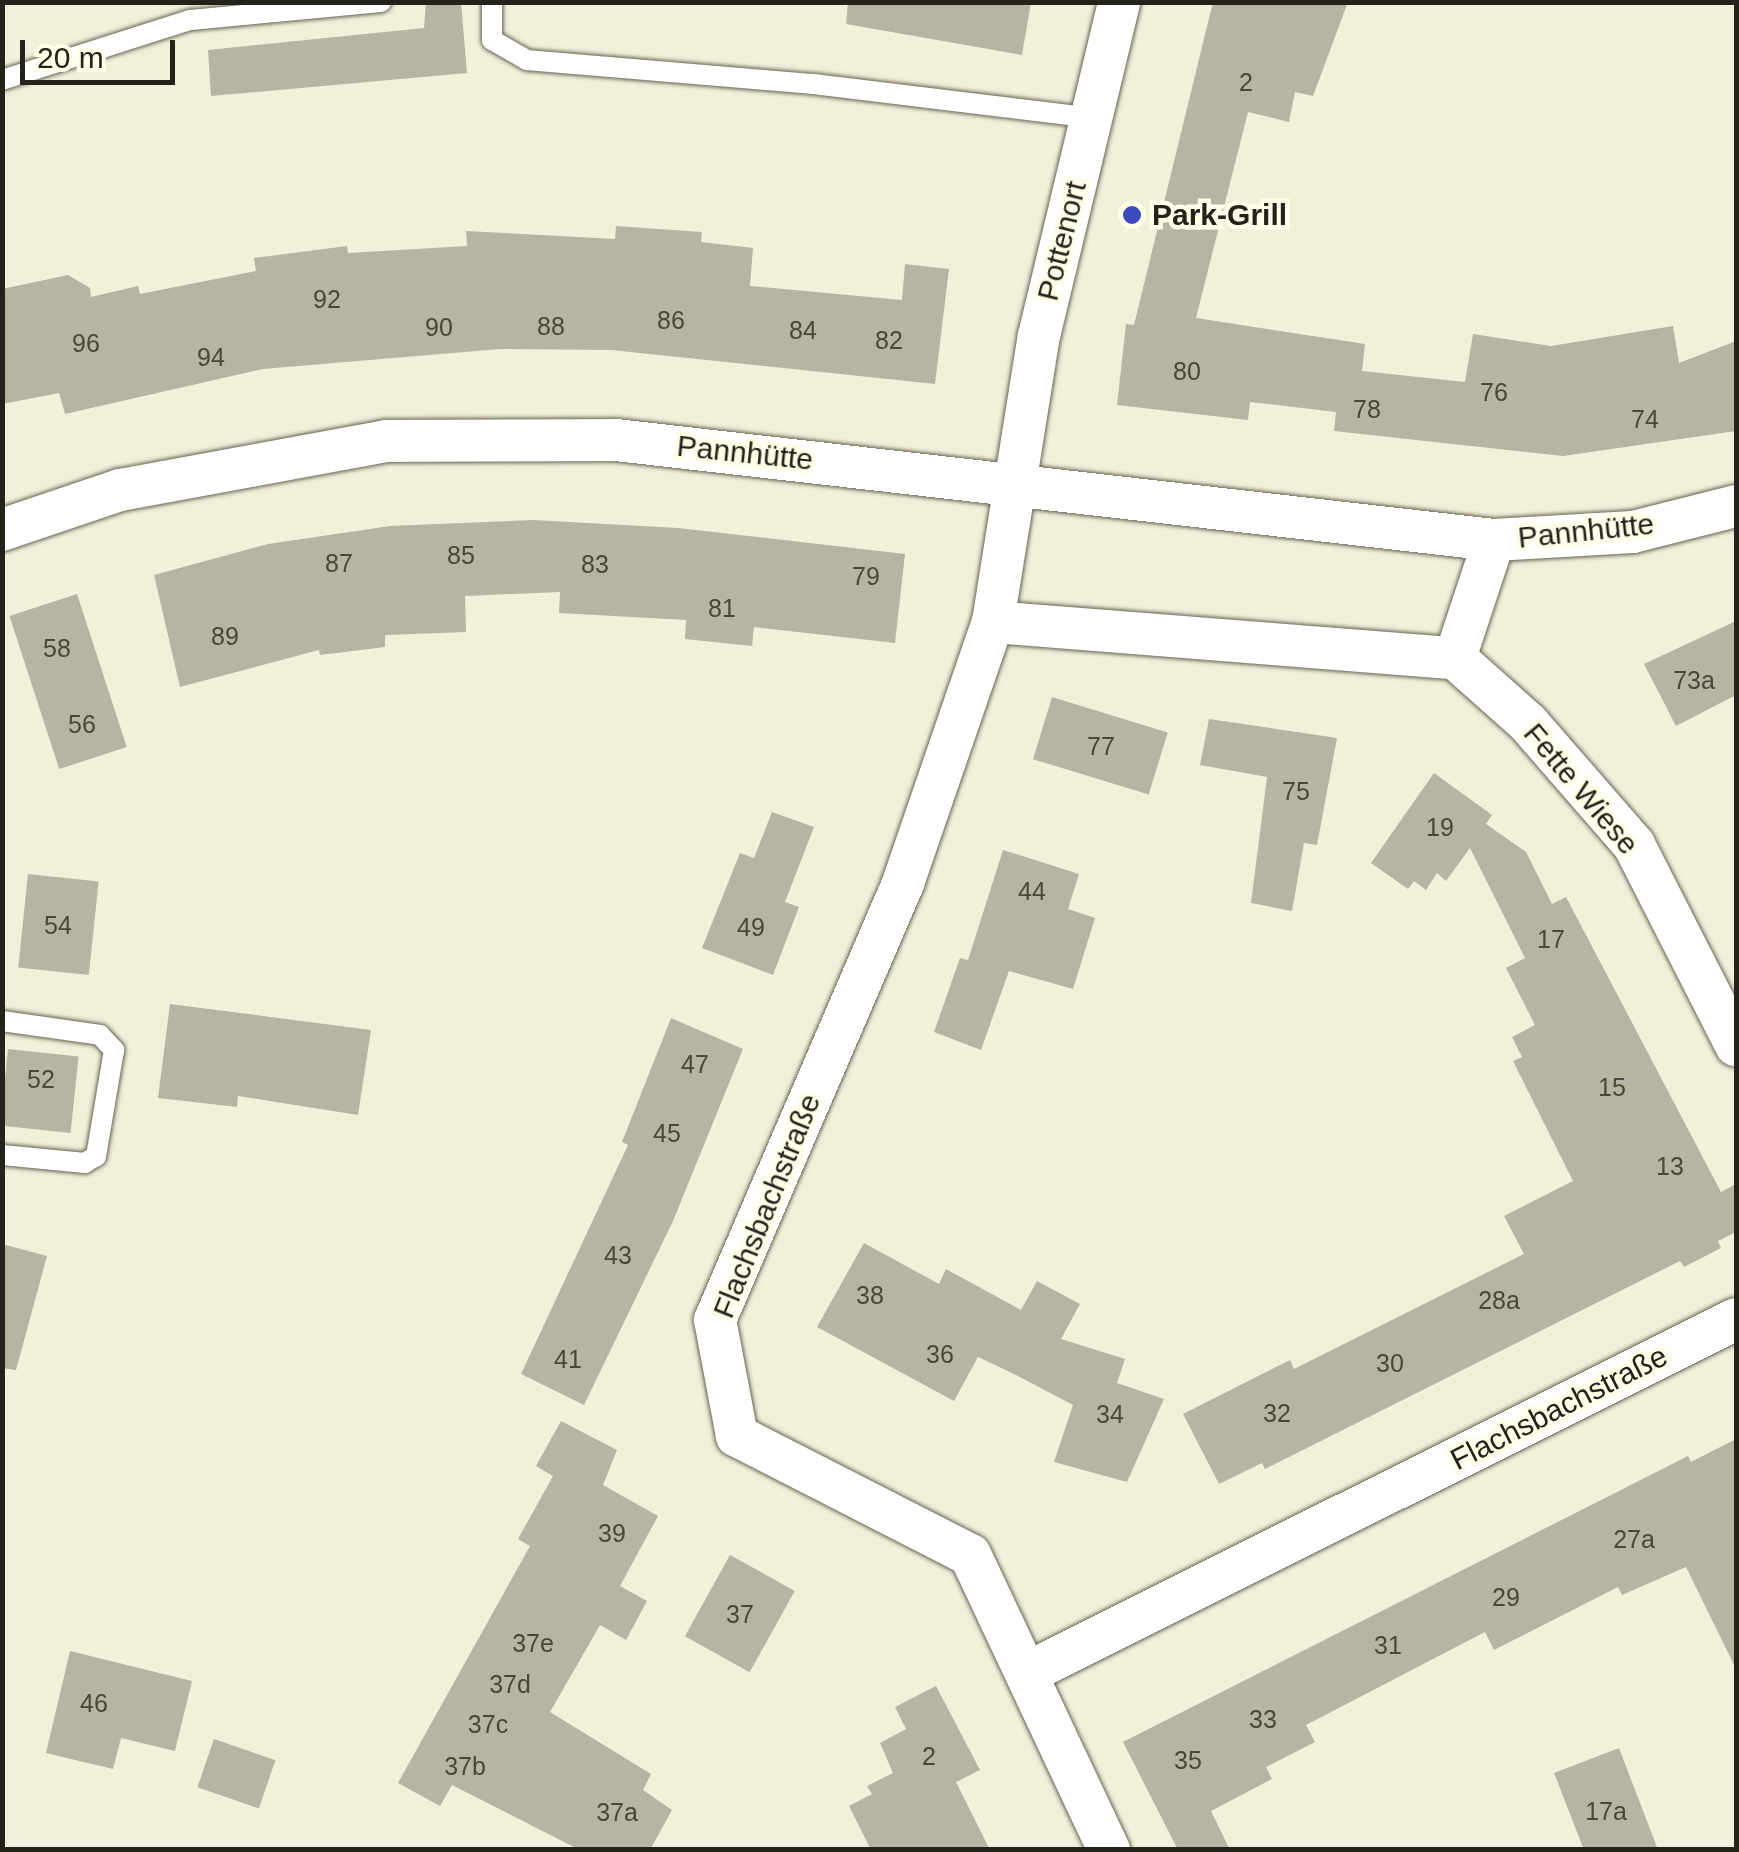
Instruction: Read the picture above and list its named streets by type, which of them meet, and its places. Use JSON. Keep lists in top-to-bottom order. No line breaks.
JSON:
{"streets":{"street":["Pottenort","Pannhütte","Fette Wiese","Flachsbachstraße"]},"crossings":[["Pottenort","Pannhütte"],["Pottenort","Flachsbachstraße"],["Pannhütte","Fette Wiese"],["Pannhütte","Flachsbachstraße"]],"places":["Park-Grill"],"house_numbers":["2","92","86","88","90","84","82","96","94","80","76","78","74","85","87","83","79","81","89","58","73a","56","77","75","19","44","54","49","17","47","52","15","45","13","43","38","28a","36","41","30","32","34","39","27a","29","37","37e","31","37d","46","33","37c","2","35","37b","17a","37a"],"scale_bar":"20 m"}
